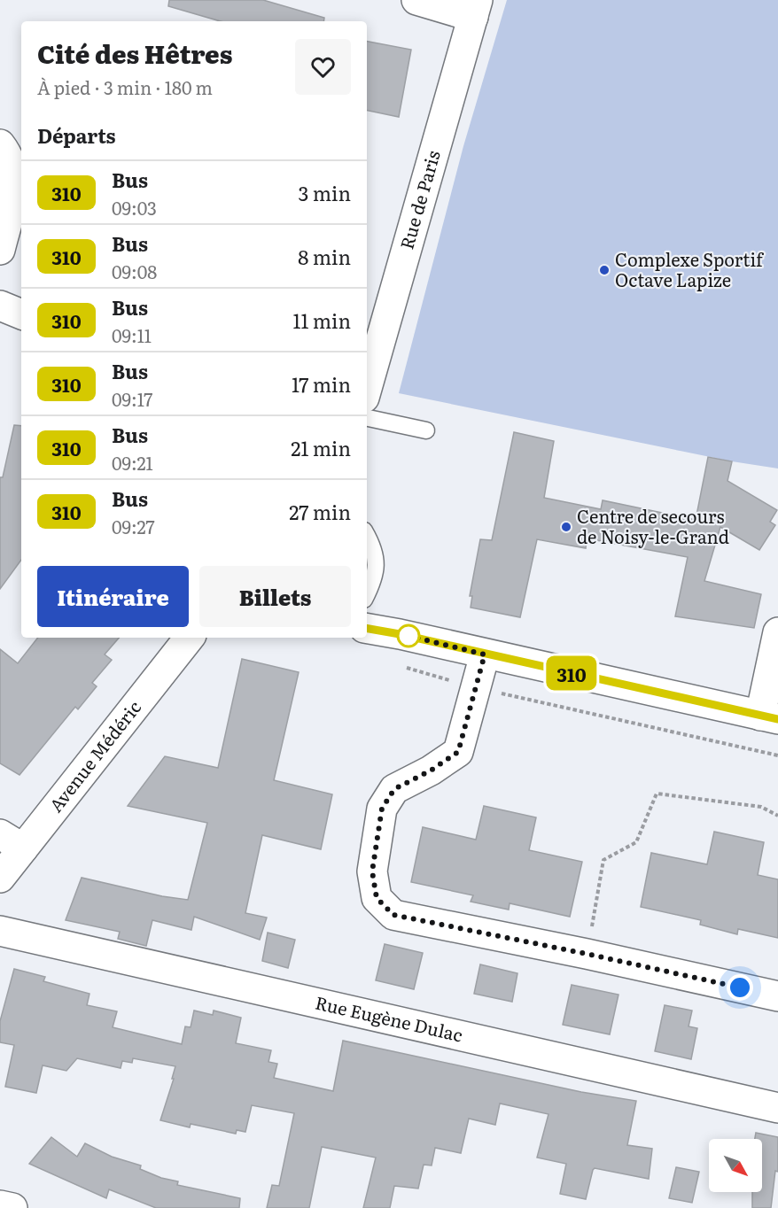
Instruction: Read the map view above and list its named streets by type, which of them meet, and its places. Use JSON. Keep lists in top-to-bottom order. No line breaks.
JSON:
{"streets":{"street":["Rue de Paris","Avenue Médéric","Rue Eugène Dulac"]},"places":["Complexe Sportif Octave Lapize","Centre de secours de Noisy-le-Grand"],"lines":["bus line 310"],"north":"bottom right","page":{"on_map":"310","heading":[["Cité des Hêtres","À pied · 3 min · 180 m"],"Départs"],"list":[{"mark":"310","name":"Bus","note":"09:03","value":"3 min"},{"mark":"310","name":"Bus","note":"09:08","value":"8 min"},{"mark":"310","name":"Bus","note":"09:11","value":"11 min"},{"mark":"310","name":"Bus","note":"09:17","value":"17 min"},{"mark":"310","name":"Bus","note":"09:21","value":"21 min"},{"mark":"310","name":"Bus","note":"09:27","value":"27 min"}],"buttons":["Itinéraire","Billets"]}}
